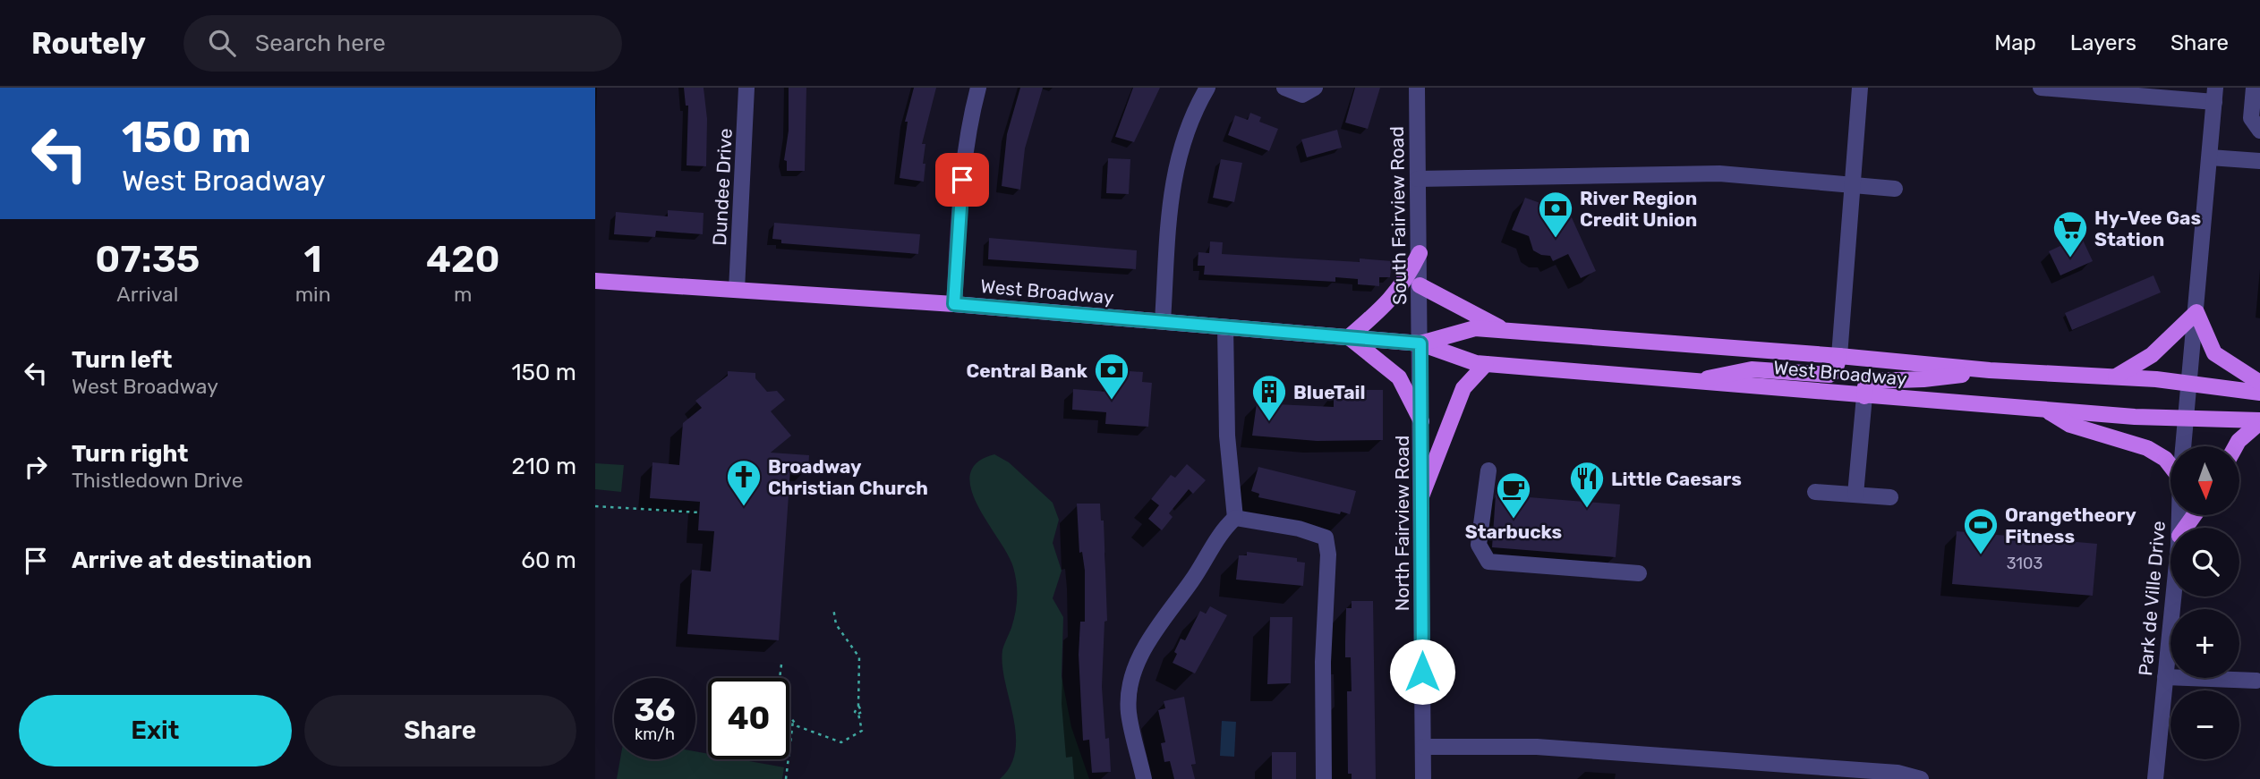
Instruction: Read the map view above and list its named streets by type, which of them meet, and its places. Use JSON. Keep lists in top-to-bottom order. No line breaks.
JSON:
{"streets":{"main road":["West Broadway"],"street":["Dundee Drive","South Fairview Road","North Fairview Road","Park de Ville Drive"]},"crossings":[["Dundee Drive","West Broadway"],["South Fairview Road","West Broadway"],["South Fairview Road","North Fairview Road"],["West Broadway","North Fairview Road"],["West Broadway","Park de Ville Drive"]],"places":{"bank":["River Region Credit Union","Central Bank"],"supermarket":["Hy-Vee Gas Station"],"building":["BlueTail"],"church":["Broadway Christian Church"],"restaurant":["Little Caesars"],"cafe":["Starbucks"],"sports":["Orangetheory Fitness"]},"house_numbers":["3103"],"north":"bottom","page":{"header":"Routely","search":"Search here","nav":["Map","Layers","Share"],"turn":["150 m","West Broadway"],"eta":["07:35","Arrival","1","min","420","m"],"list":[{"name":"Turn left","note":"West Broadway","value":"150 m"},{"name":"Turn right","note":"Thistledown Drive","value":"210 m"},{"name":"Arrive at destination","value":"60 m"}],"map_buttons":["+","−"],"speed":"36 km/h","limit":"40","buttons":["Exit","Share"]}}
